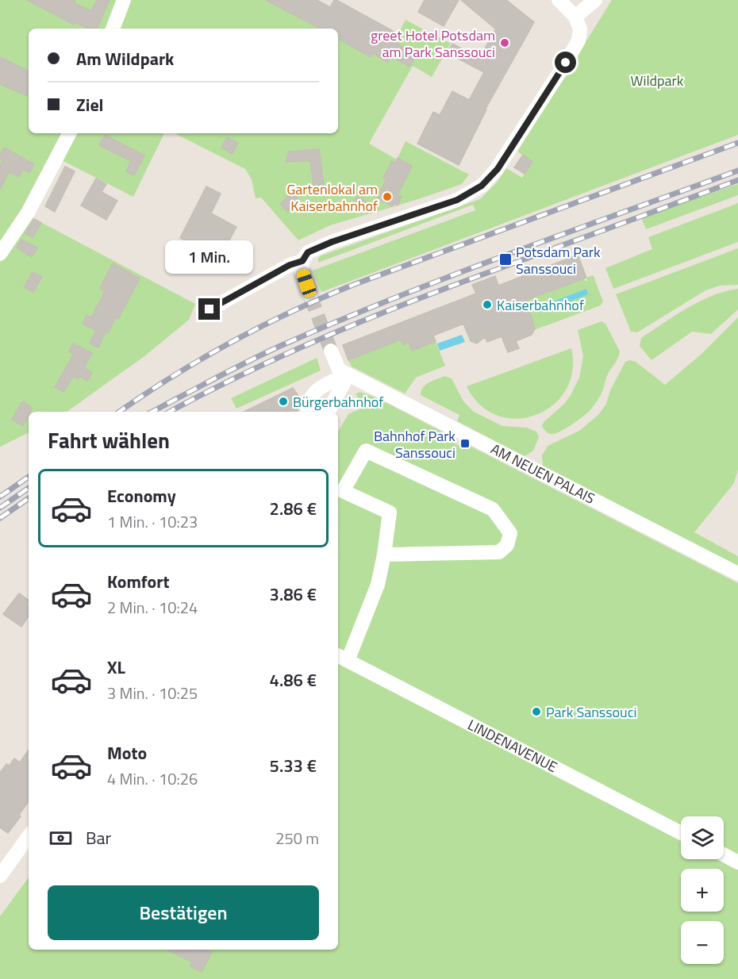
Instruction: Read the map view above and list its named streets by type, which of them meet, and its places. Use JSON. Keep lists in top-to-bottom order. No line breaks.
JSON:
{"streets":{"street":["AM NEUEN PALAIS","LINDENAVENUE"]},"parks":["Wildpark"],"places":{"other":["greet Hotel Potsdam am Park Sanssouci","Gartenlokal am Kaiserbahnhof","Kaiserbahnhof","Bürgerbahnhof","Park Sanssouci"],"transit":["Potsdam Park Sanssouci","Bahnhof Park Sanssouci"]},"page":{"banner":["Am Wildpark","Ziel"],"bubble":"1 Min.","heading":"Fahrt wählen","list":[{"name":"Economy","note":"1 Min. · 10:23","value":"2.86 €"},{"name":"Komfort","note":"2 Min. · 10:24","value":"3.86 €"},{"name":"XL","note":"3 Min. · 10:25","value":"4.86 €"},{"name":"Moto","note":"4 Min. · 10:26","value":"5.33 €"}],"pay":["Bar","250 m"],"map_buttons":["+","−"],"buttons":"Bestätigen"}}
